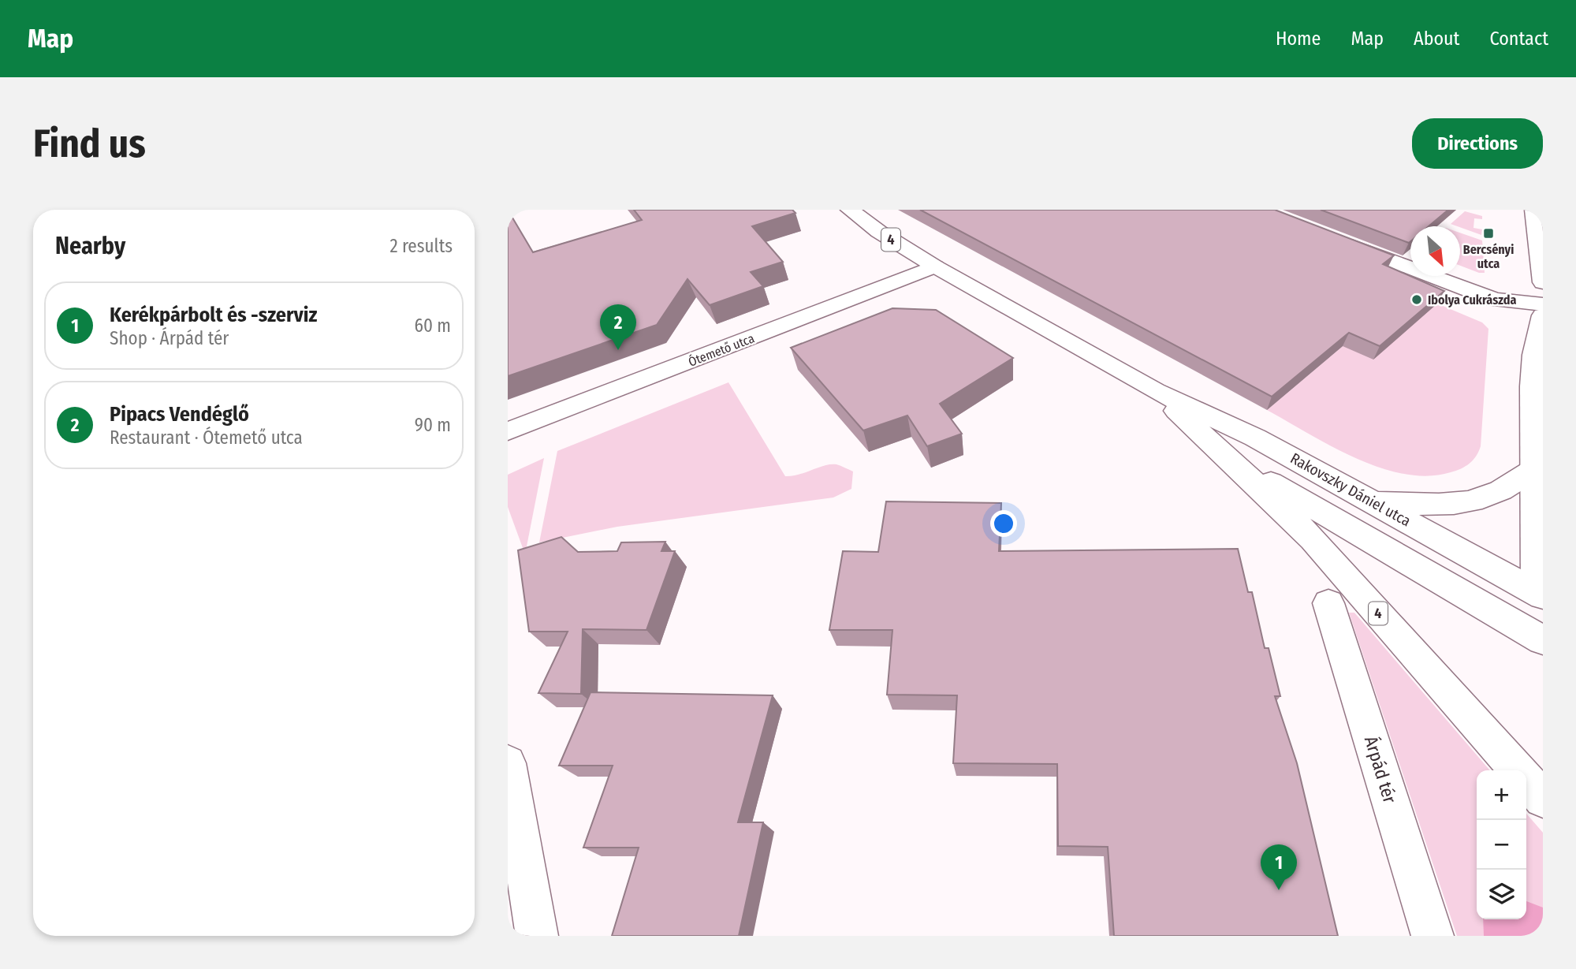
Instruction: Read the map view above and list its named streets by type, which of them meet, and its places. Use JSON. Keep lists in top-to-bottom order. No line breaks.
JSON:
{"streets":{"main road":["4","Ótemető utca","Rakovszky Dániel utca","Árpád tér"]},"crossings":[["4","Rakovszky Dániel utca"],["Ótemető utca","Rakovszky Dániel utca"]],"places":{"transit":["Bercsényi utca"],"other":["Ibolya Cukrászda"]},"north":"bottom right","page":{"header":"Map","nav":["Home","Map","About","Contact"],"buttons":"Directions","title":"Find us","heading":["Nearby","2 results"],"list":[{"mark":"1","name":"Kerékpárbolt és -szerviz","note":"Shop · Árpád tér","value":"60 m"},{"mark":"2","name":"Pipacs Vendéglő","note":"Restaurant · Ótemető utca","value":"90 m"}],"pins":["2","1"],"map_buttons":["+","−"]}}
